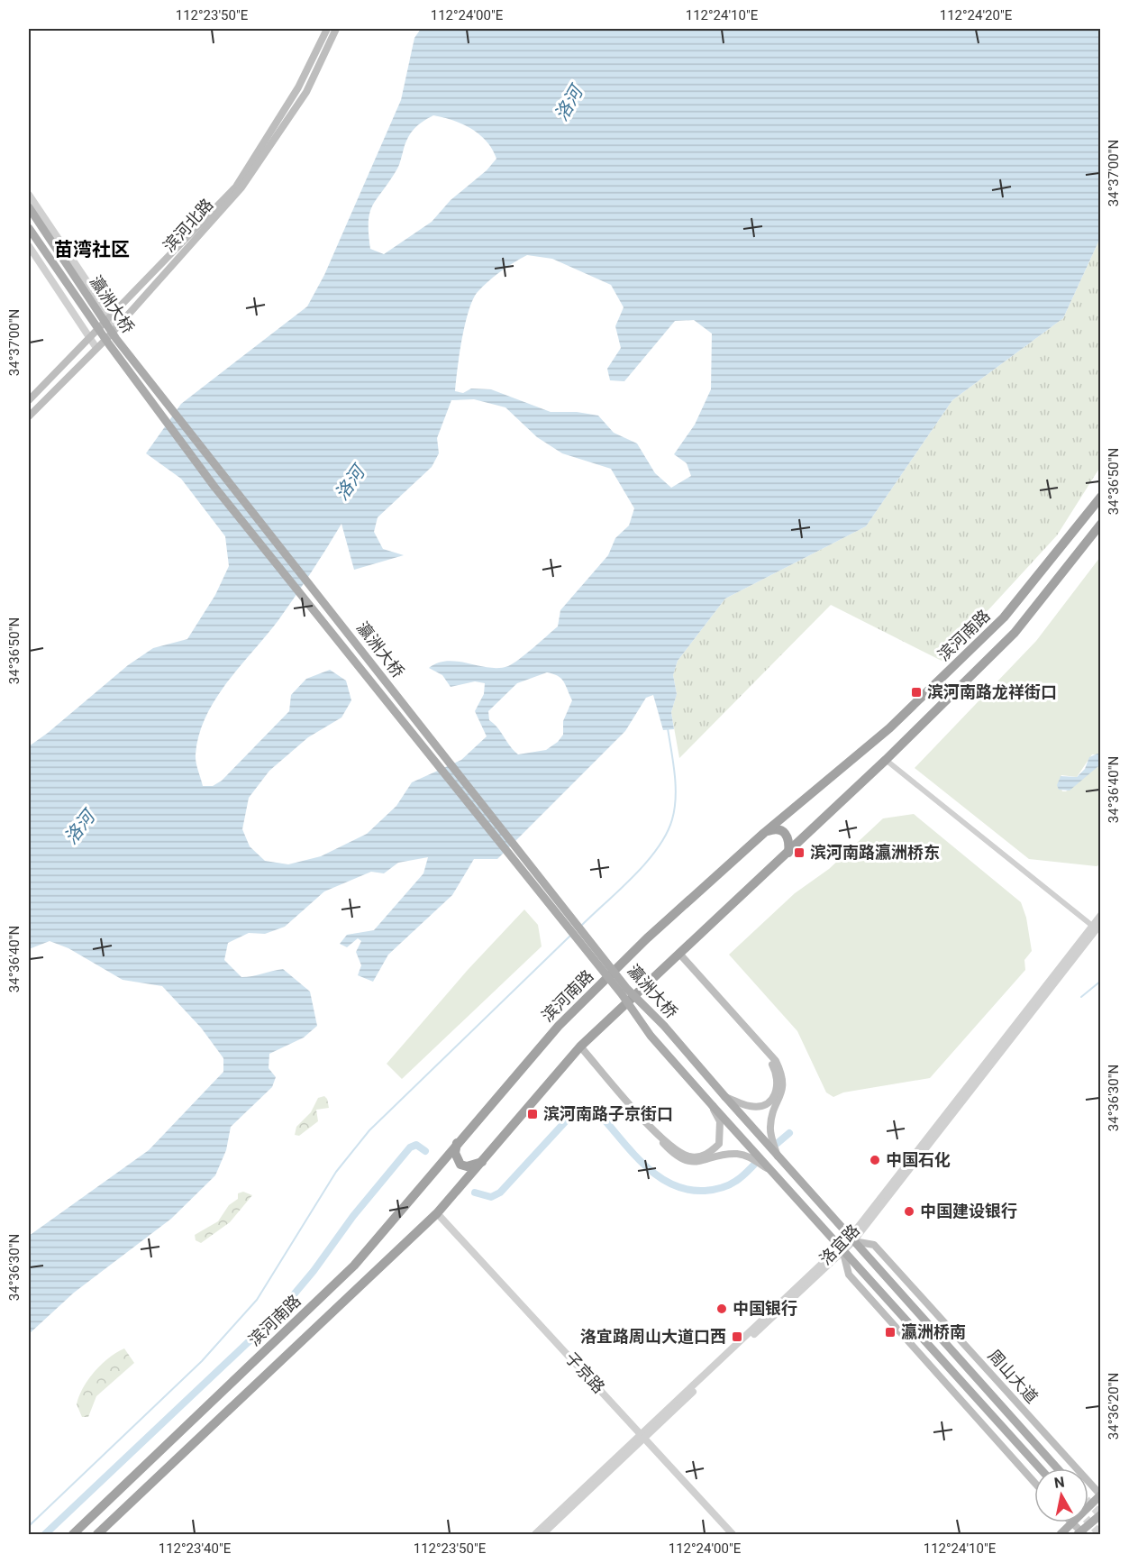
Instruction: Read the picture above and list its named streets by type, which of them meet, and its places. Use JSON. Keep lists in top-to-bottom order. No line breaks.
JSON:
{"streets":{"highway":["滨河南路"],"main road":["滨河北路","瀛洲大桥","周山大道"],"street":["洛宜路","子京路"]},"crossings":[["瀛洲大桥","周山大道"],["滨河南路","子京路"],["洛宜路","子京路"],["洛宜路","周山大道"]],"districts":["苗湾社区"],"water":["洛河"],"places":{"transit":["滨河南路龙祥街口","滨河南路瀛洲桥东","滨河南路子京街口","瀛洲桥南","洛宜路周山大道口西"],"other":["中国石化","中国建设银行","中国银行"]},"north":"top","coordinates":["112°23'50\"E","112°24'00\"E","112°24'10\"E","112°24'20\"E","34°37'00\"N","34°36'50\"N","34°36'40\"N","34°36'30\"N","34°36'20\"N","112°23'40\"E"]}
